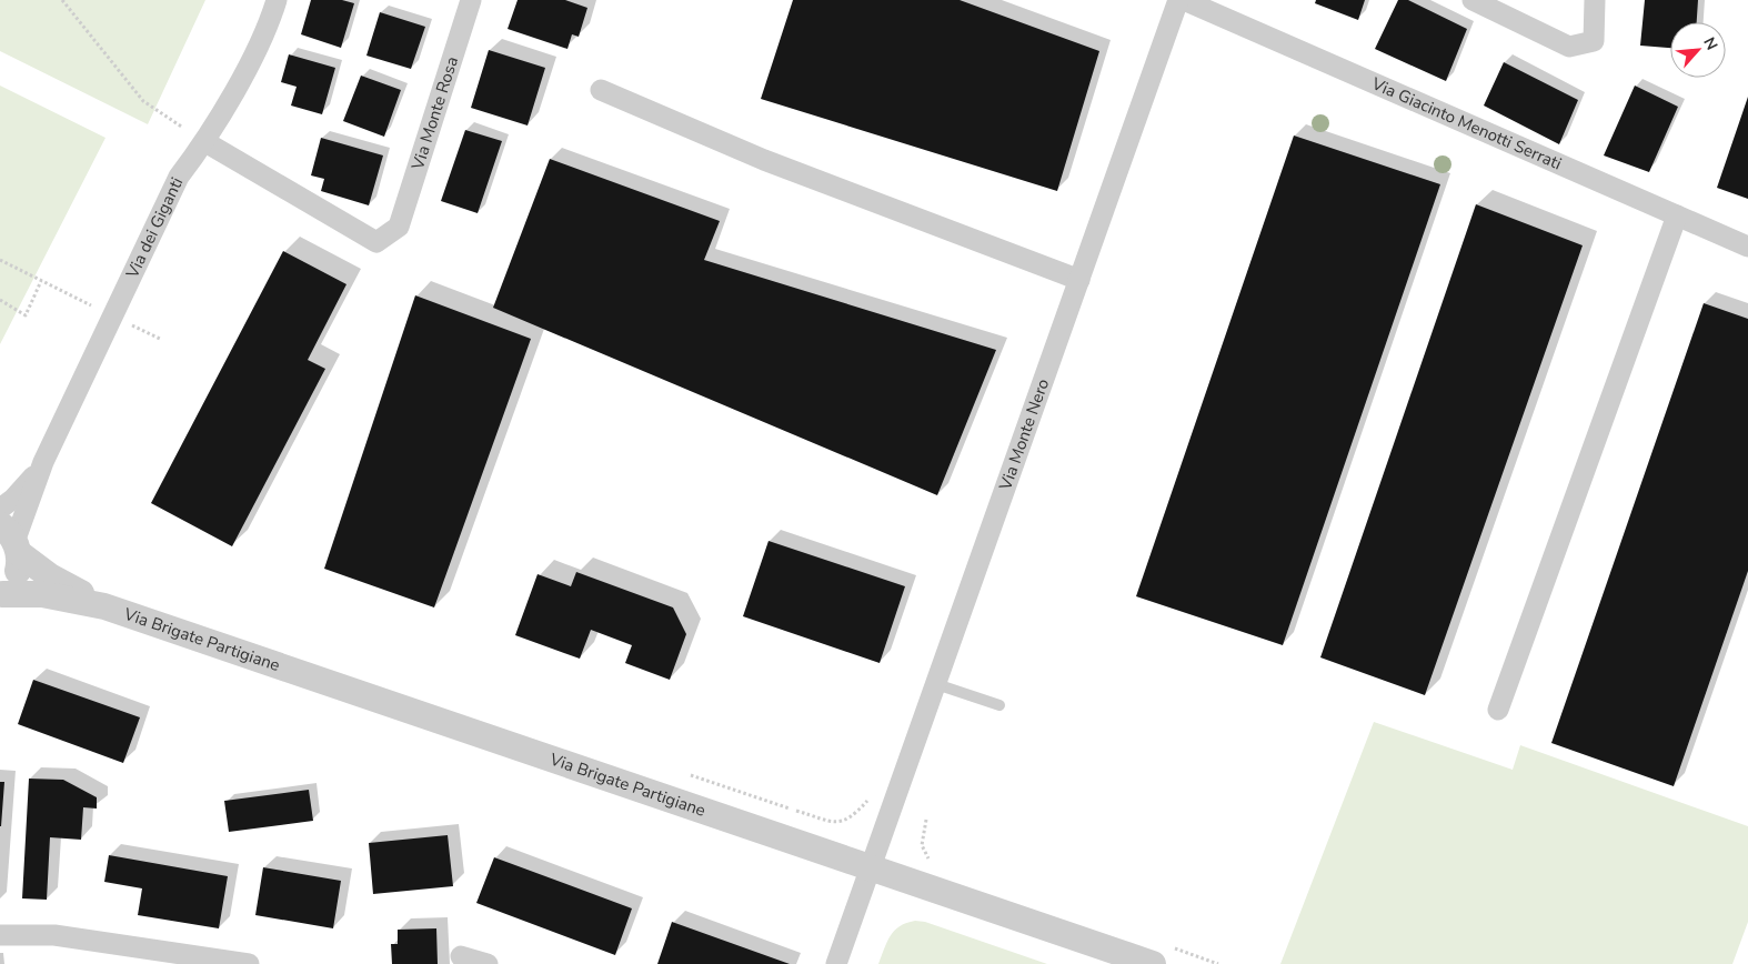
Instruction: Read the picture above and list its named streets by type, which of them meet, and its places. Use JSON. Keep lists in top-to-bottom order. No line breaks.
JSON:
{"streets":{"street":["Via Monte Rosa","Via Giacinto Menotti Serrati","Via dei Giganti","Via Monte Nero","Via Brigate Partigiane"]},"crossings":[["Via Monte Rosa","Via dei Giganti"],["Via dei Giganti","Via Brigate Partigiane"],["Via Monte Nero","Via Brigate Partigiane"]],"north":"top right"}
